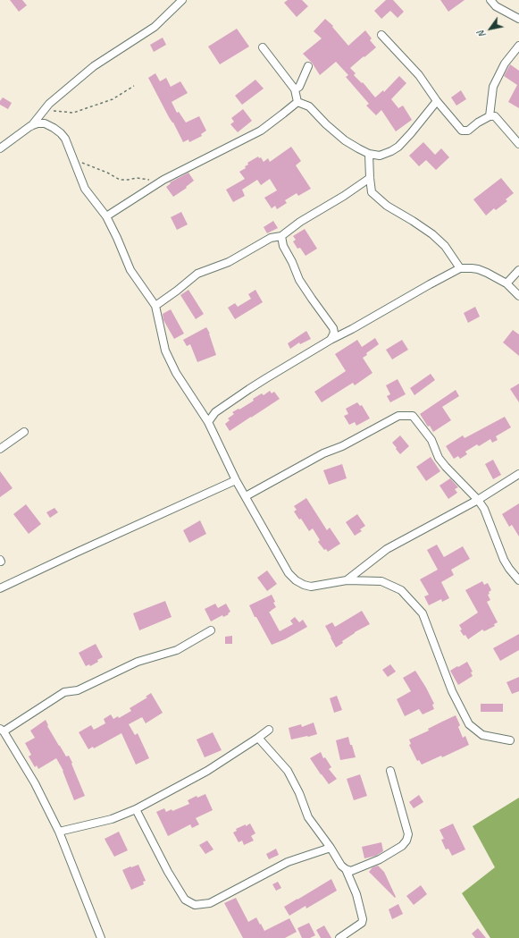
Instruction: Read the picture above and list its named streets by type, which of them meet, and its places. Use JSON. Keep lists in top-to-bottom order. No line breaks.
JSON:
{"north":"bottom left"}
